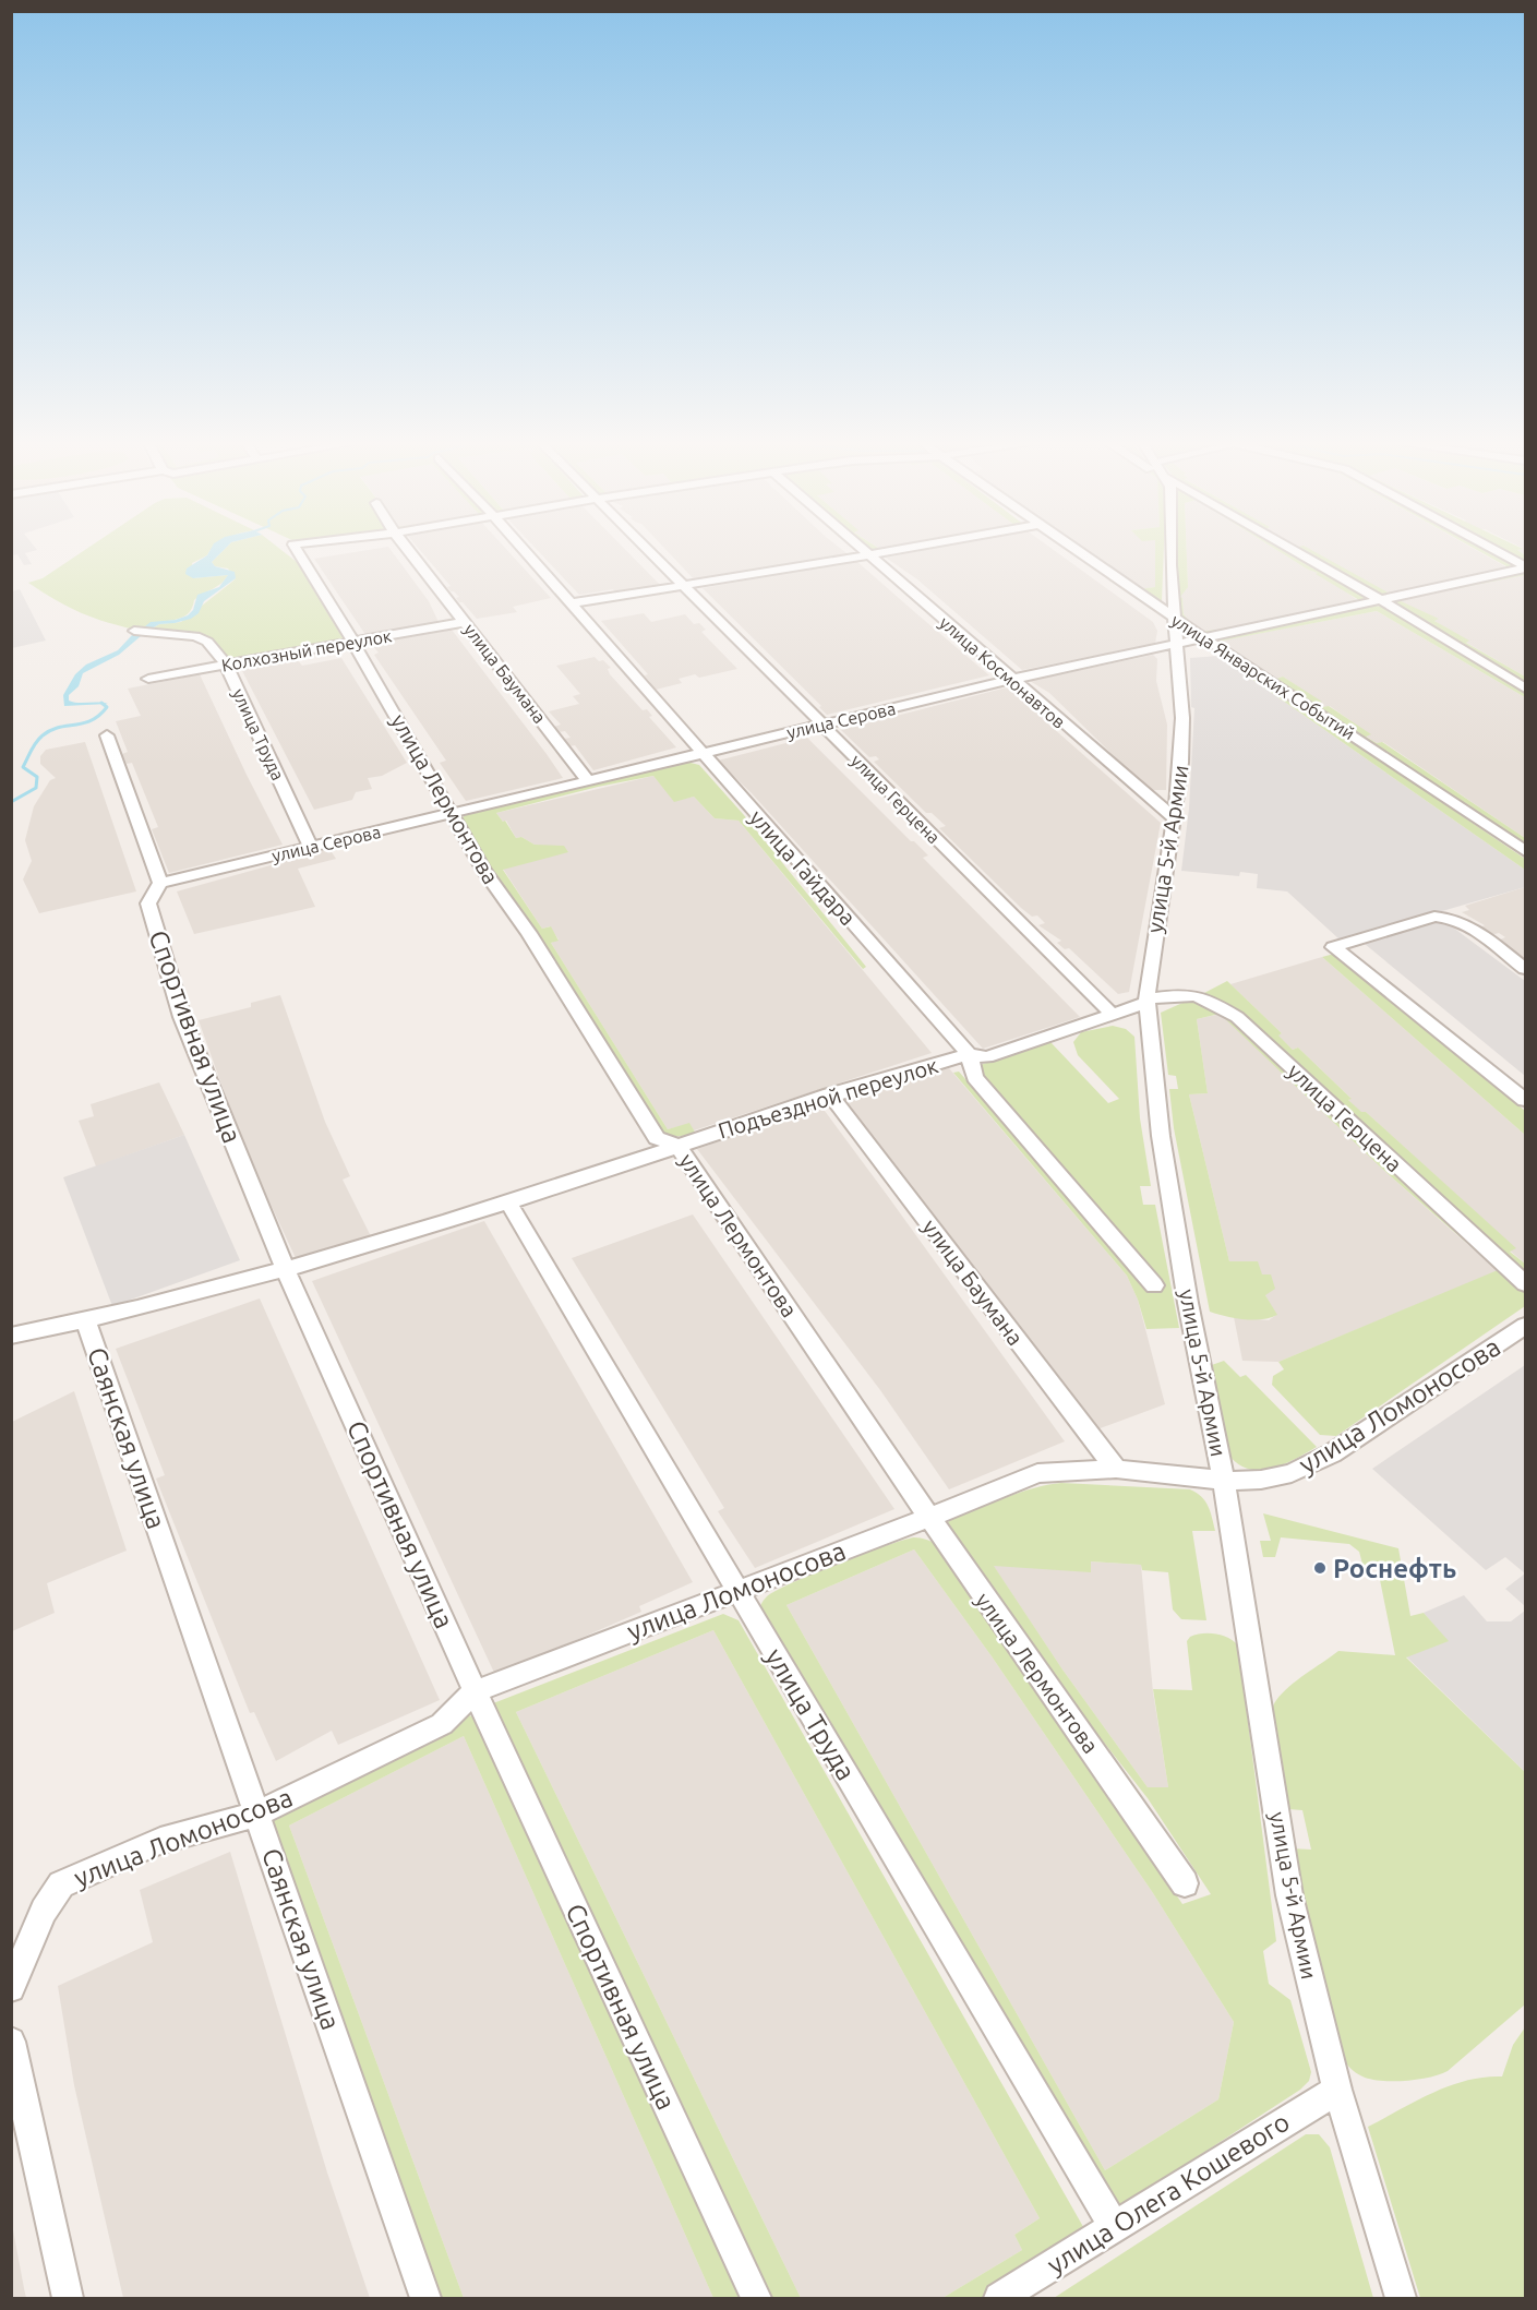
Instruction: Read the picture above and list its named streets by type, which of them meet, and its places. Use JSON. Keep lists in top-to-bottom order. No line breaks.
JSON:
{"streets":{"street":["Колхозный переулок","улица Космонавтов","улица Баумана","улица Январских Событий","улица Серова","улица Труда","улица Лермонтова","улица Герцена","улица 5-й Армии","улица Гайдара","Спортивная улица","Подъездной переулок","улица Ломоносова","Саянская улица","улица Олега Кошевого"]},"crossings":[["Колхозный переулок","улица Баумана"],["Колхозный переулок","улица Труда"],["Колхозный переулок","улица Лермонтова"],["улица Космонавтов","улица Серова"],["улица Космонавтов","улица 5-й Армии"],["улица Баумана","улица Серова"],["улица Баумана","Подъездной переулок"],["улица Баумана","улица Ломоносова"],["улица Январских Событий","улица Серова"],["улица Январских Событий","улица 5-й Армии"],["улица Серова","улица Труда"],["улица Серова","улица Лермонтова"],["улица Серова","улица Герцена"],["улица Серова","улица 5-й Армии"],["улица Серова","улица Гайдара"],["улица Серова","Спортивная улица"],["улица Труда","Подъездной переулок"],["улица Труда","улица Ломоносова"],["улица Труда","улица Олега Кошевого"],["улица Лермонтова","Подъездной переулок"],["улица Лермонтова","улица Ломоносова"],["улица Герцена","улица 5-й Армии"],["улица Герцена","Подъездной переулок"],["улица 5-й Армии","Подъездной переулок"],["улица 5-й Армии","улица Ломоносова"],["улица 5-й Армии","улица Олега Кошевого"],["улица Гайдара","Подъездной переулок"],["Спортивная улица","Подъездной переулок"],["Спортивная улица","улица Ломоносова"],["Подъездной переулок","Саянская улица"],["улица Ломоносова","Саянская улица"]],"places":["Роснефть"]}
